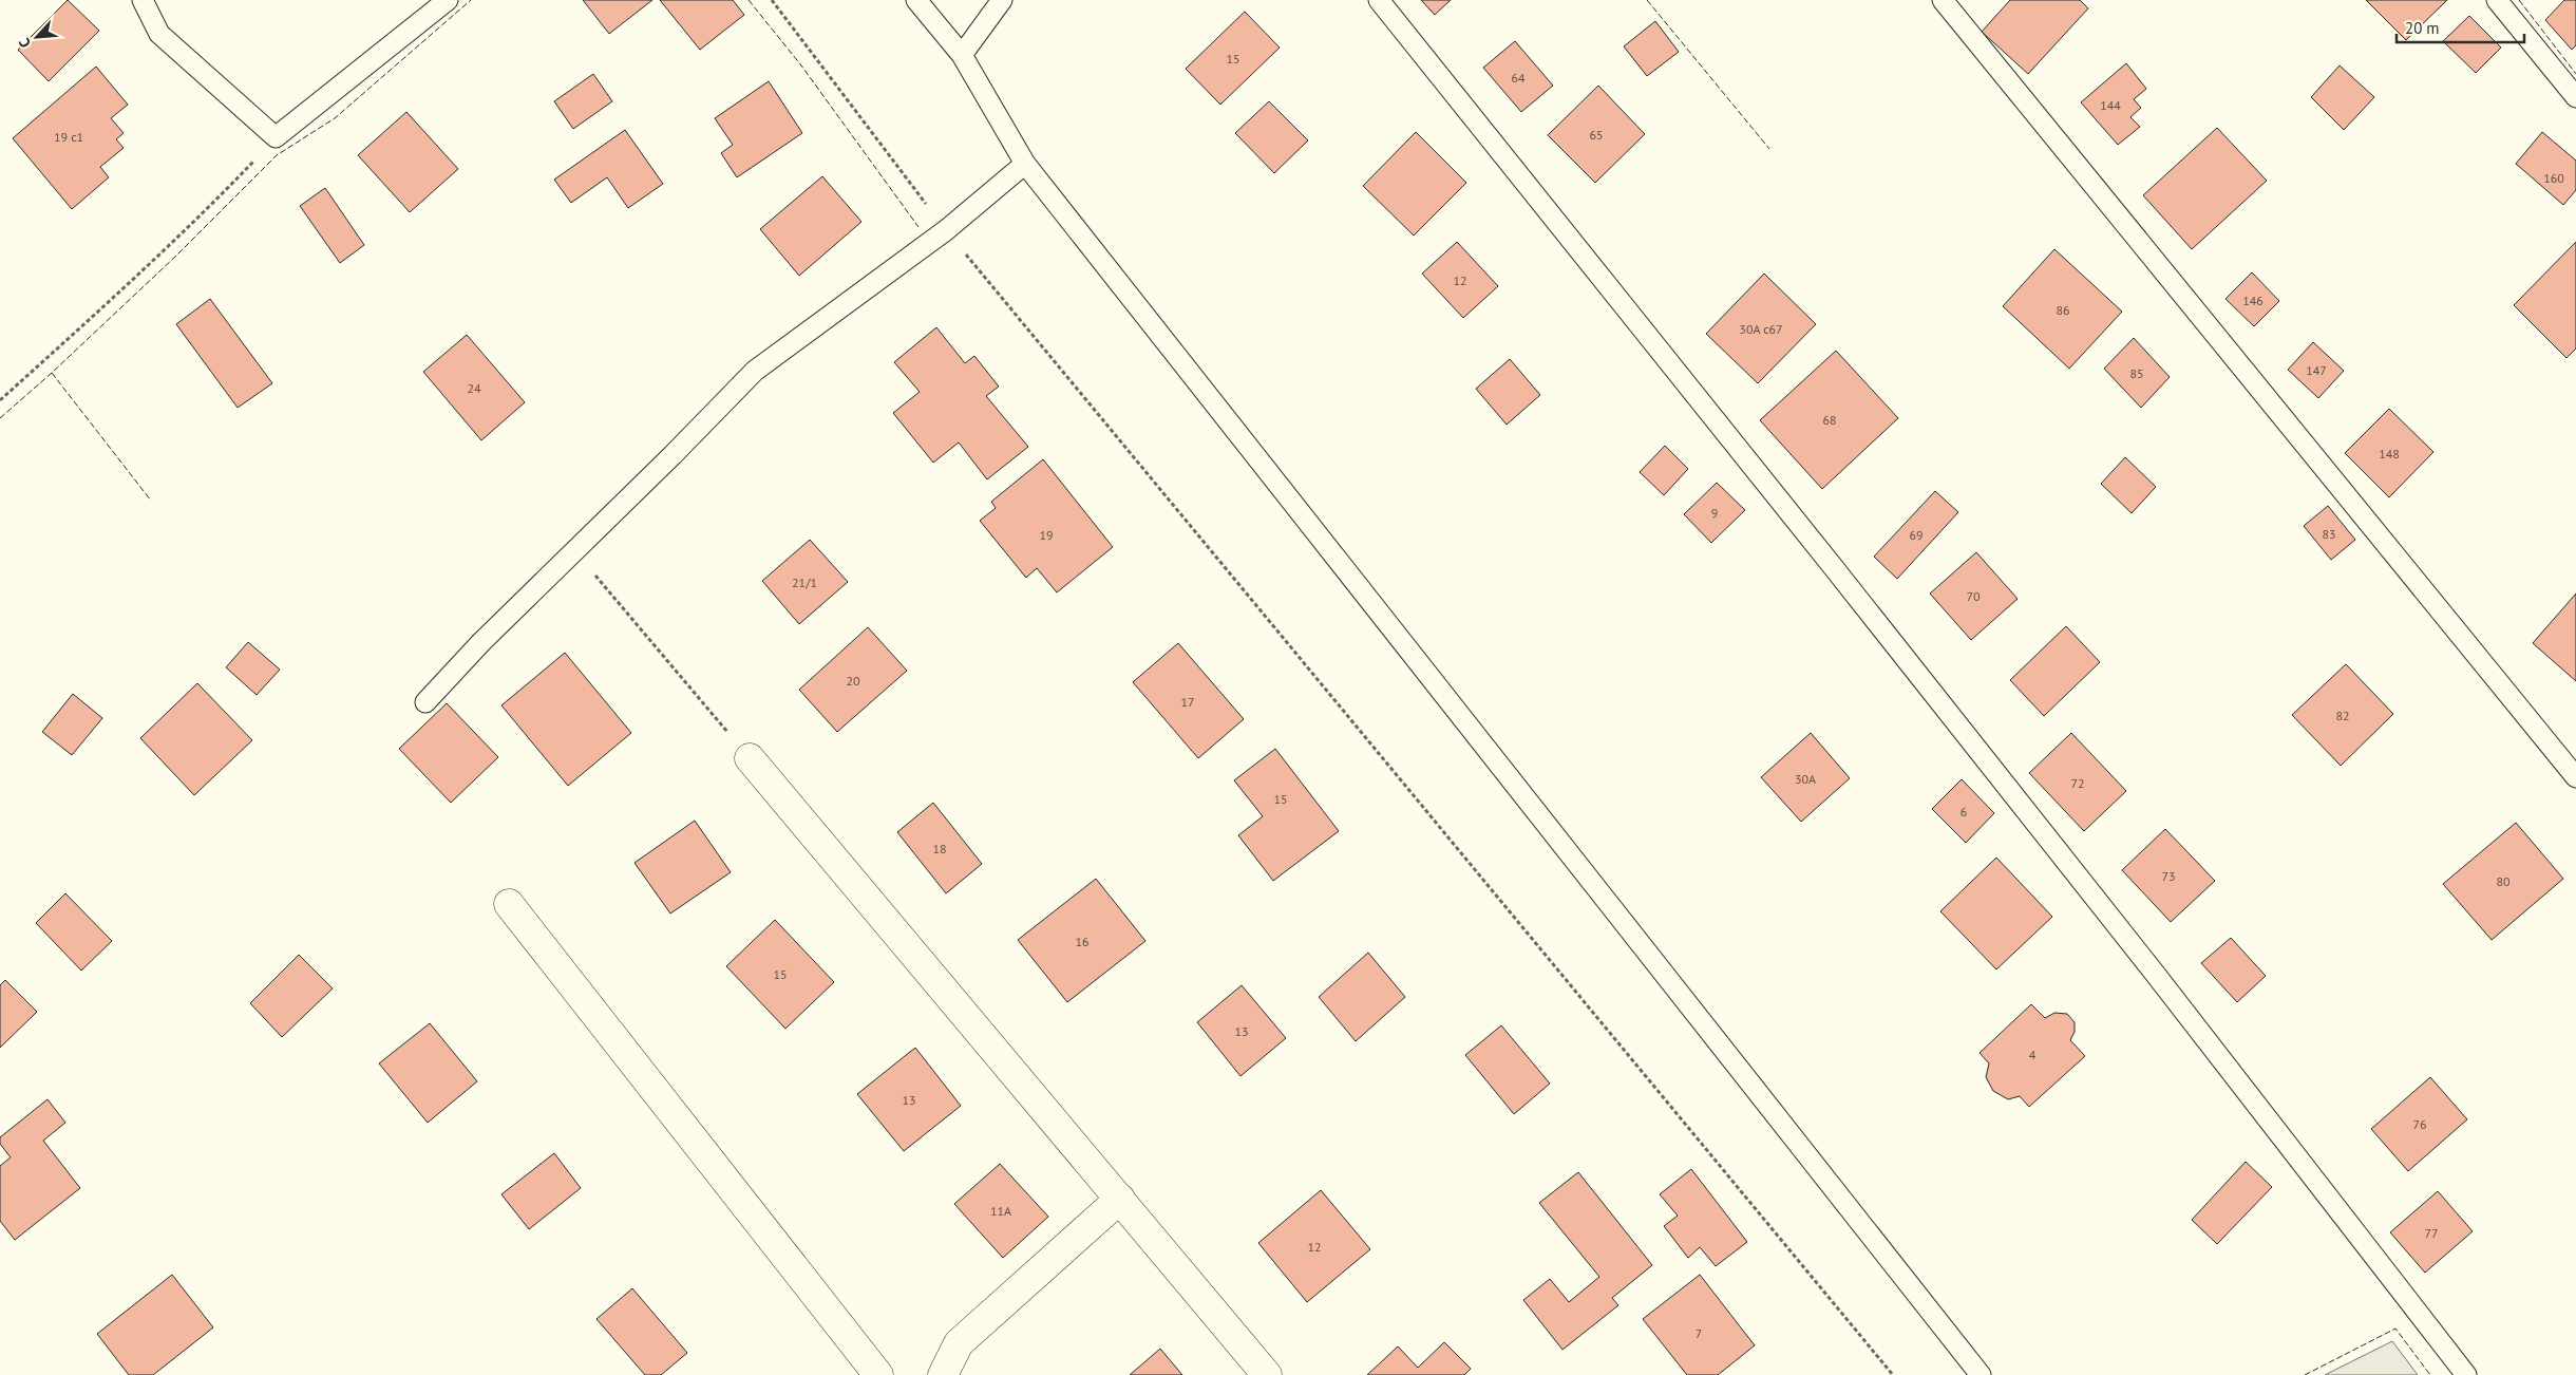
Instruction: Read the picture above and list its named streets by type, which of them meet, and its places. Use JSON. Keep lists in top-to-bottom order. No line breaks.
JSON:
{"house_numbers":["15","64","144","65","19 с1","160","12","146","86","30А с67","147","85","24","68","148","9","83","19","69","21/1","70","20","17","82","30А","72","15","6","18","73","80","16","15","13","4","13","76","11А","77","12","7"],"scale_bar":"20 m","north":"bottom left"}
